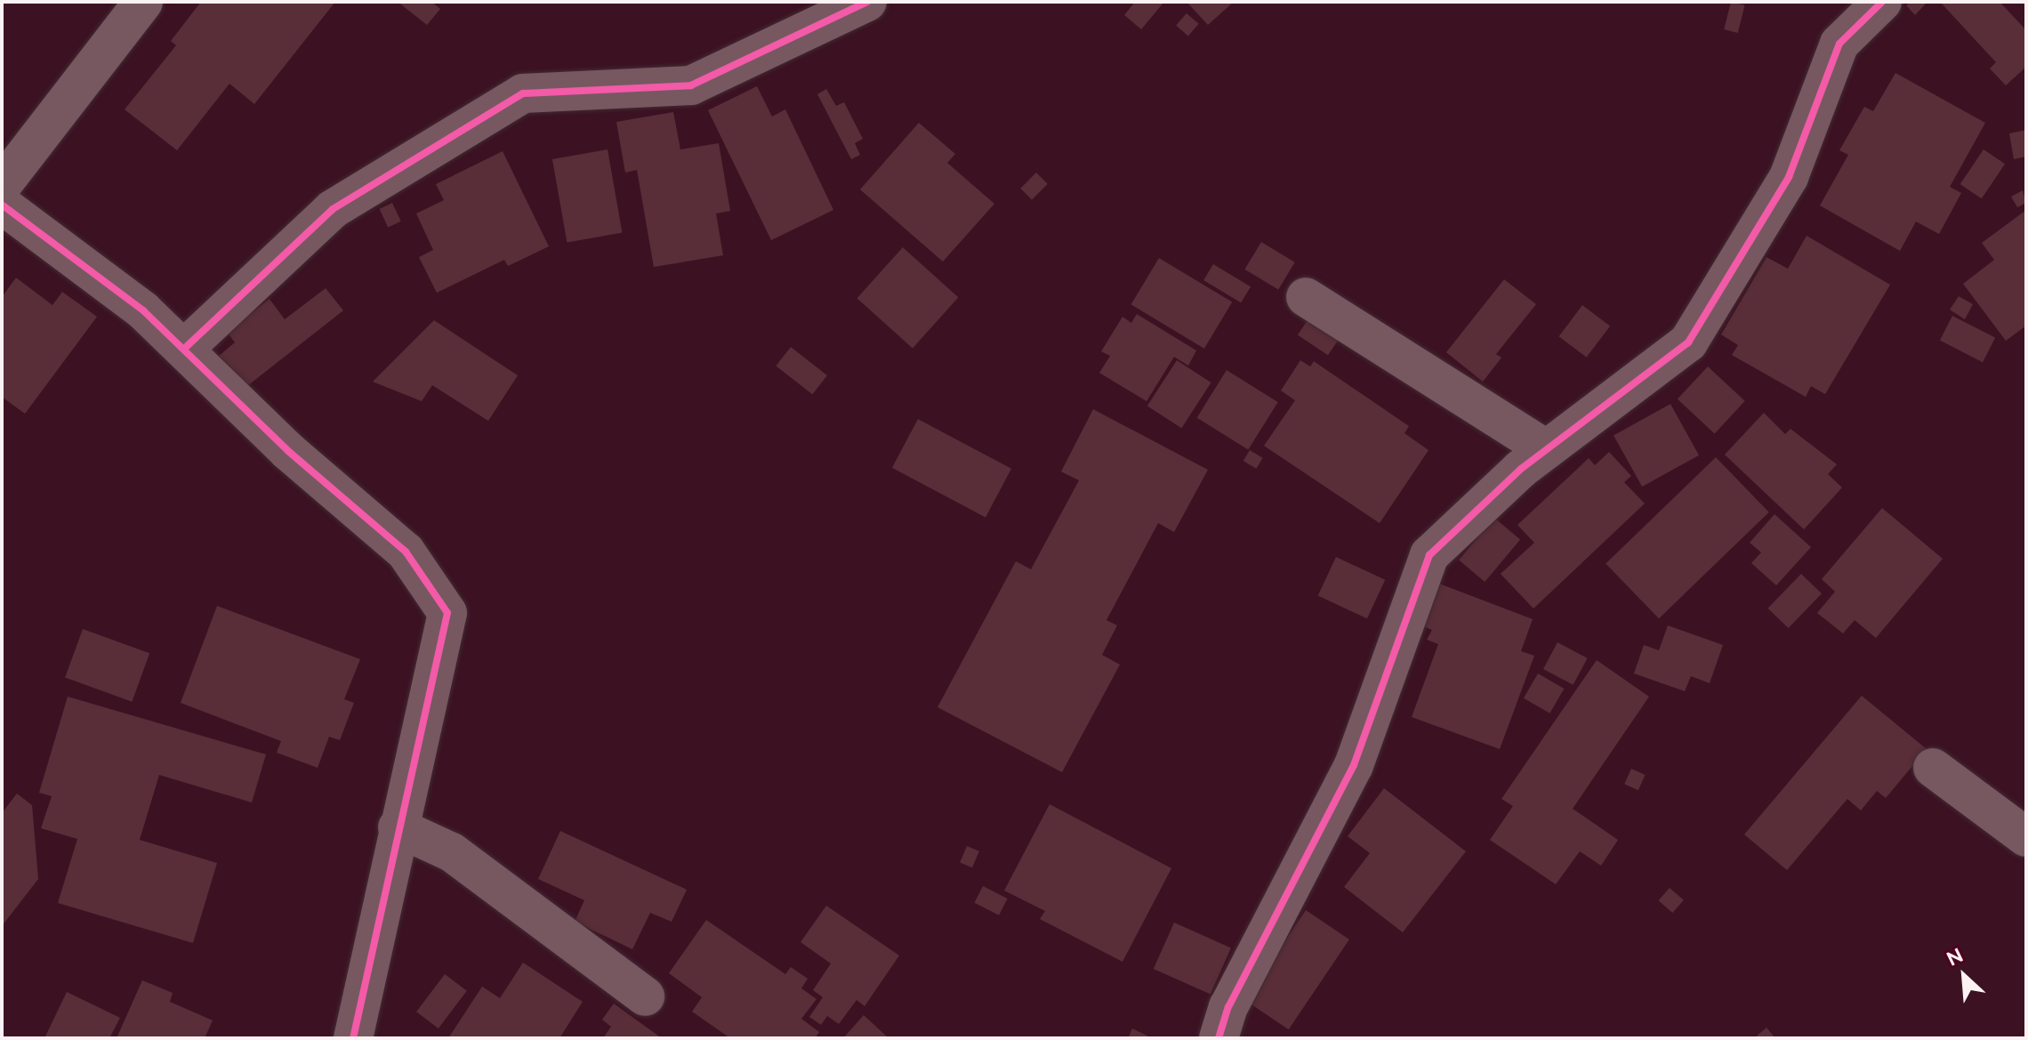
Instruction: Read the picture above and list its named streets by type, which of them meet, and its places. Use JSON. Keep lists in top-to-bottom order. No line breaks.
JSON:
{"north":"top left"}
